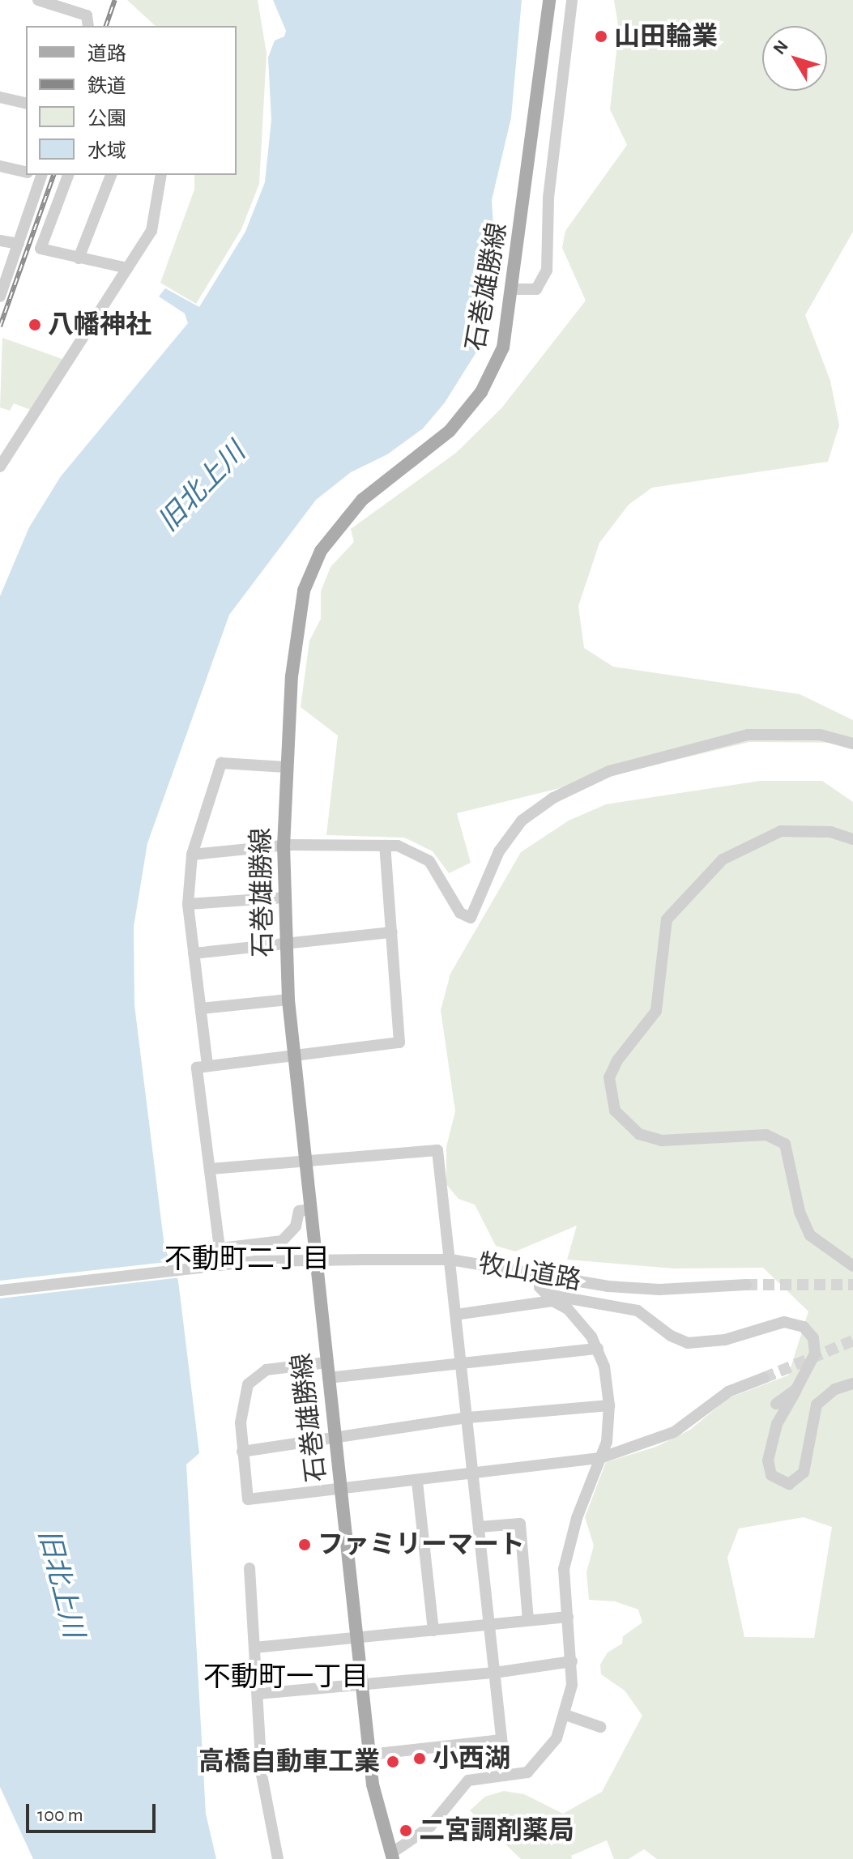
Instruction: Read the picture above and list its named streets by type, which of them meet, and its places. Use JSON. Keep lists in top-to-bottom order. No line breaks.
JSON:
{"streets":{"main road":["石巻雄勝線"],"street":["牧山道路"]},"crossings":[["石巻雄勝線","牧山道路"]],"districts":["不動町二丁目","不動町一丁目"],"water":["旧北上川"],"places":["山田輪業","八幡神社","ファミリーマート","小西湖","高橋自動車工業","二宮調剤薬局"],"legend":["道路","鉄道","公園","水域"],"scale_bar":"100 m","north":"top left"}
